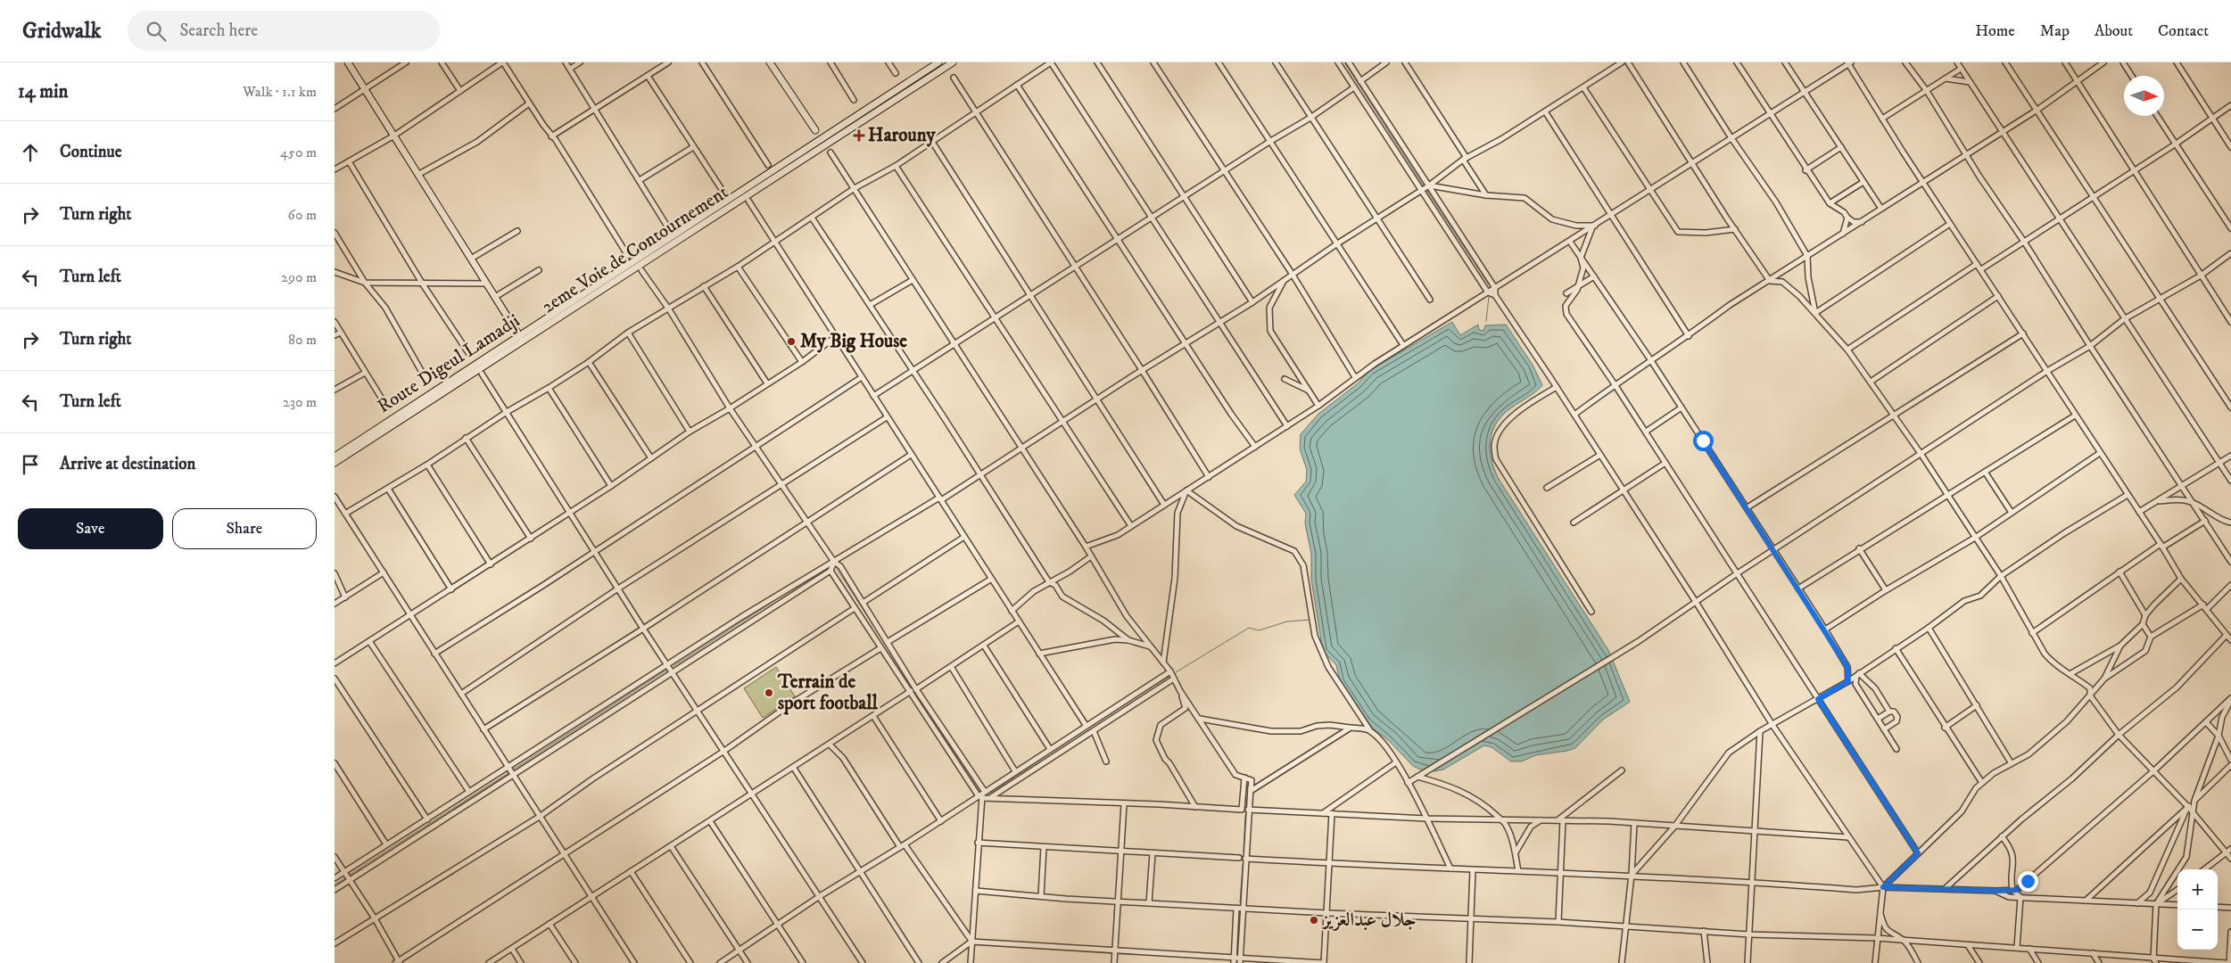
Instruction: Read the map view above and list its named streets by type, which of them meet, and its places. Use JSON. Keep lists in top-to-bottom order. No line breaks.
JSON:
{"streets":{"main road":["2eme Voie de Contournement","Route Digeul Lamadji"]},"crossings":[["2eme Voie de Contournement","Route Digeul Lamadji"]],"places":{"health":["Harouny"],"other":["My Big House","Terrain de sport football","جلال عبدالعزيز"]},"north":"right","page":{"header":"Gridwalk","search":"Search here","nav":["Home","Map","About","Contact"],"heading":["14 min","Walk · 1.1 km"],"list":[["Continue","450 m"],["Turn right","60 m"],["Turn left","290 m"],["Turn right","80 m"],["Turn left","230 m"],"Arrive at destination"],"buttons":["Save","Share"],"map_buttons":["+","−"]}}
